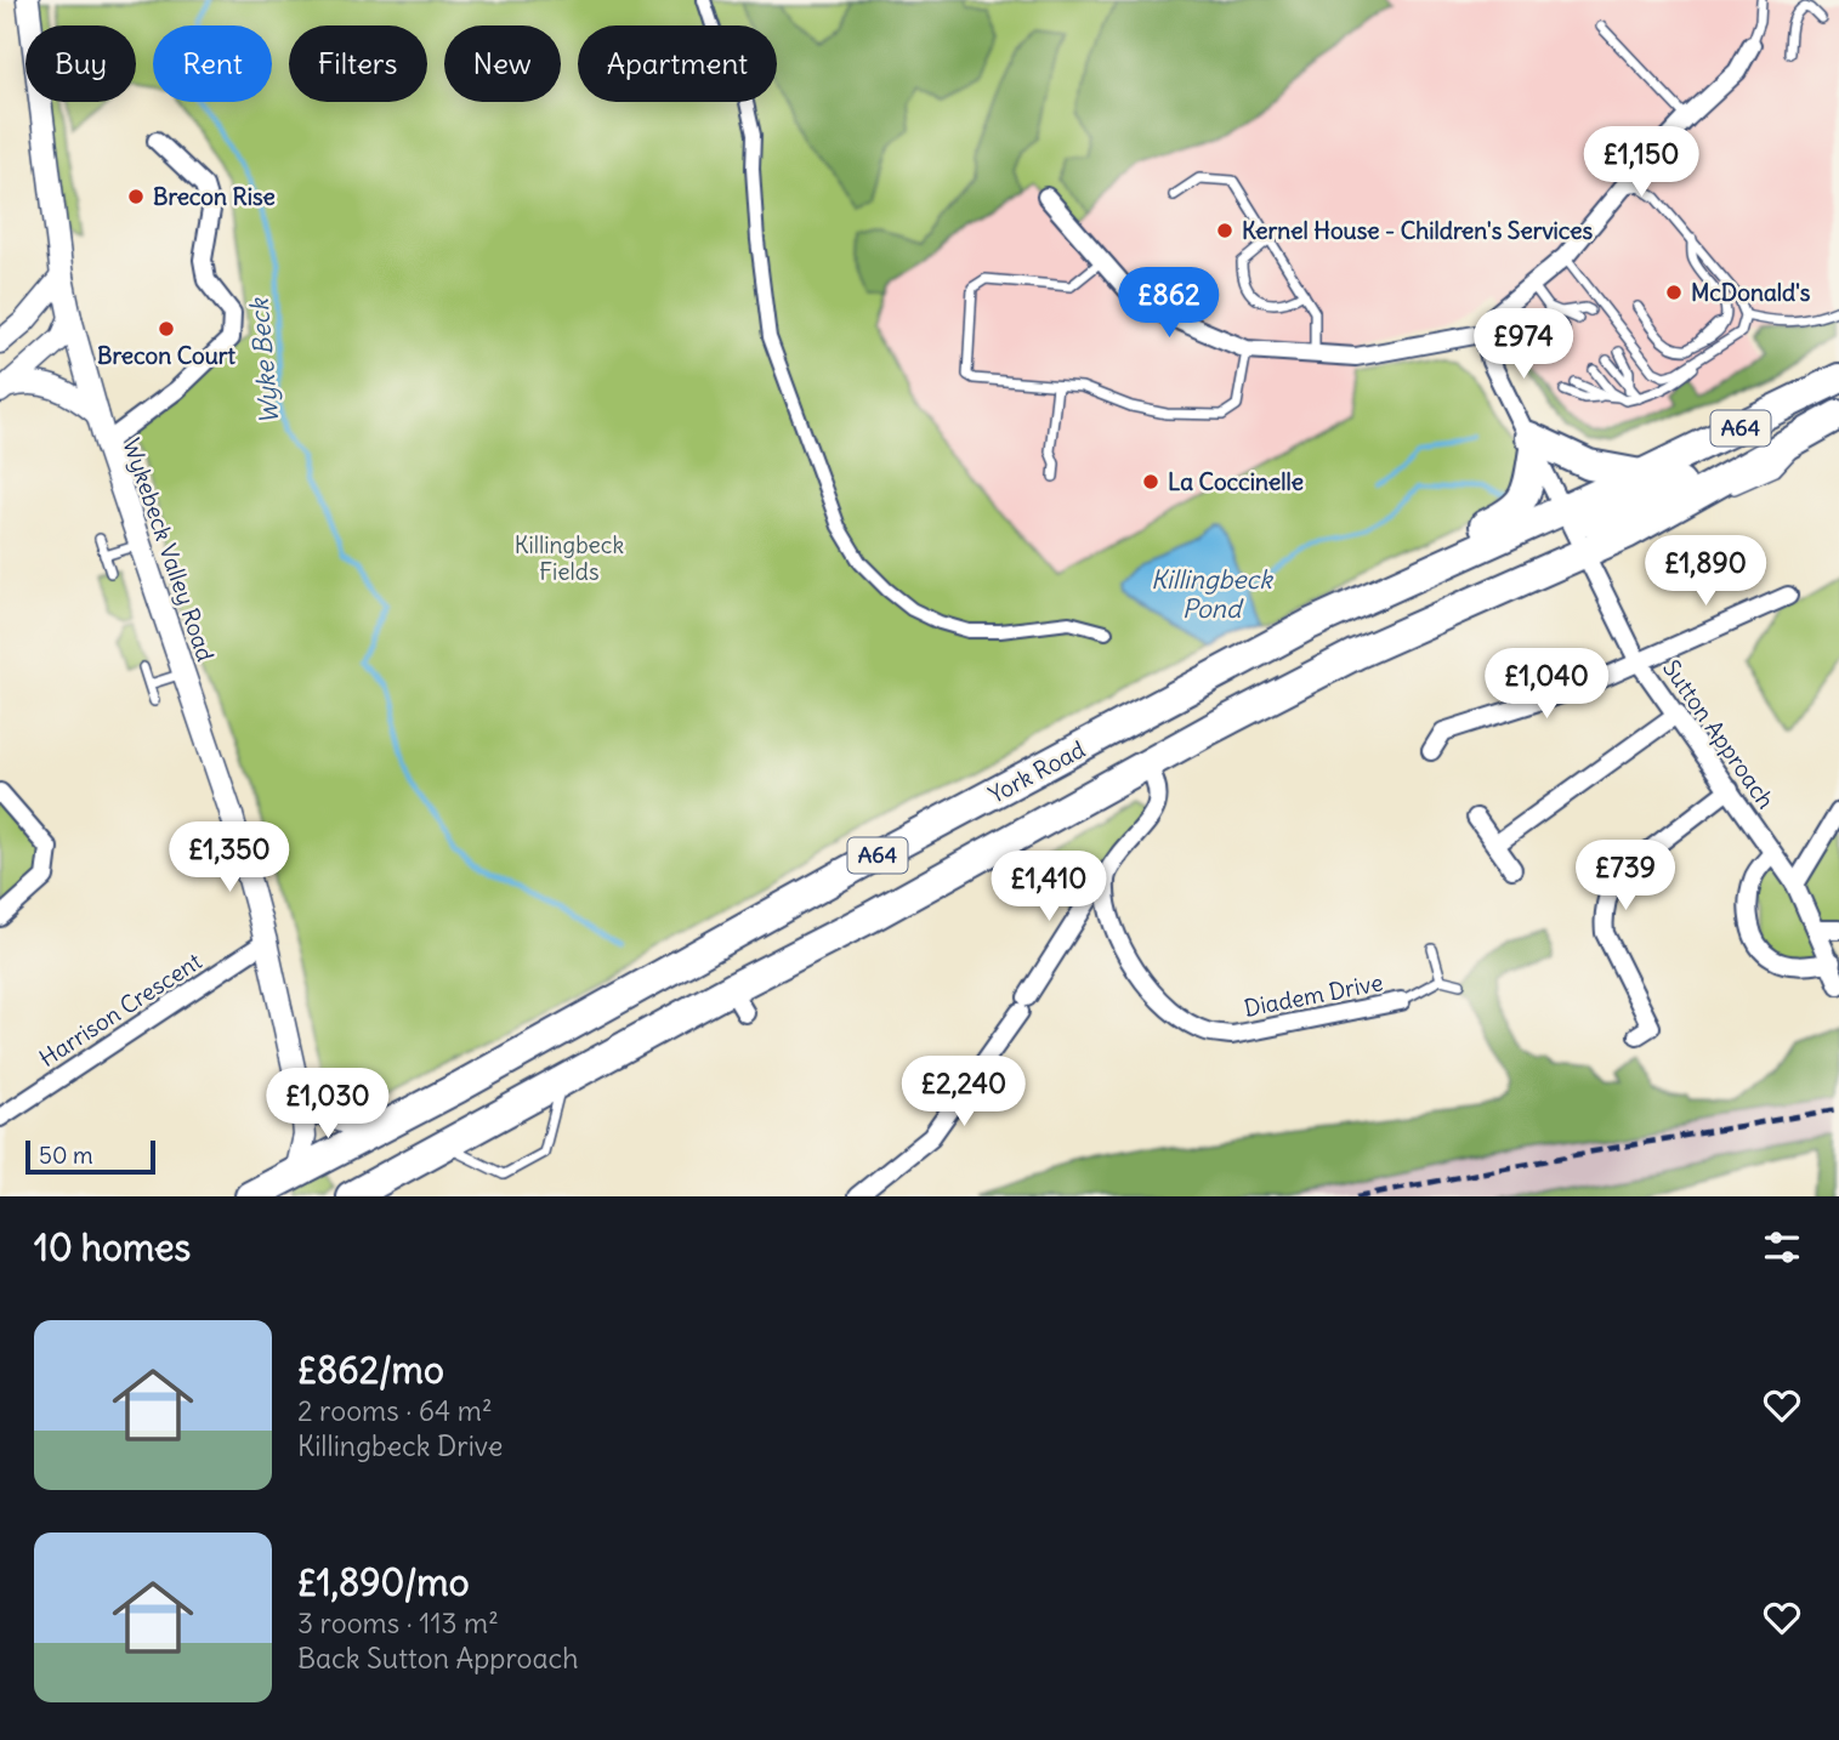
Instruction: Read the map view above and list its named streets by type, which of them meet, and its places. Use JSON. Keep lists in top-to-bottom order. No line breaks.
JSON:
{"streets":{"highway":["A64","York Road"],"street":["Wykebeck Valley Road","Sutton Approach","Diadem Drive","Harrison Crescent"]},"crossings":[["Wykebeck Valley Road","York Road"],["Wykebeck Valley Road","Harrison Crescent"],["Sutton Approach","York Road"]],"water":["Wyke Beck","Killingbeck Pond"],"parks":["Killingbeck Fields"],"places":["Brecon Rise","Kernel House - Children's Services","McDonald's","Brecon Court","La Coccinelle"],"scale_bar":"50 m","page":{"chip":["Buy","Rent","Filters","New","Apartment"],"price":["£1,150","£862","£974","£1,890","£1,040","£1,350","£739","£1,410","£2,240","£1,030"],"scale":"50 m","heading":"10 homes","list":[{"name":"£862/mo","note":"2 rooms · 64 m² · Killingbeck Drive"},{"name":"£1,890/mo","note":"3 rooms · 113 m² · Back Sutton Approach"}]}}
